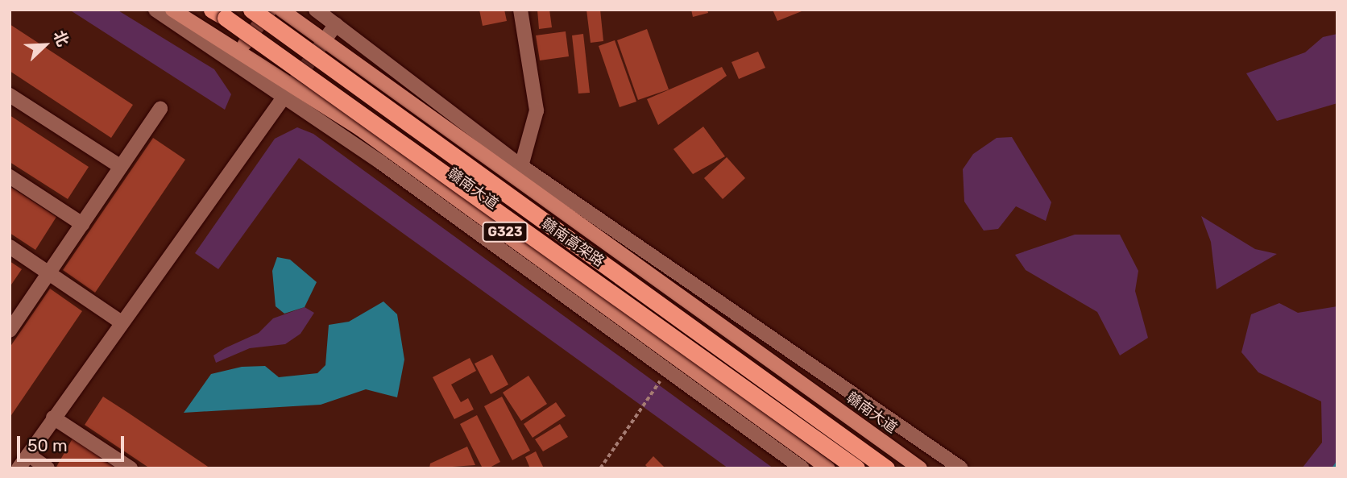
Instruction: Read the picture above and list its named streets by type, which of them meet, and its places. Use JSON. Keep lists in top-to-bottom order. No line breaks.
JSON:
{"streets":{"highway":["赣南高架路"],"main road":["赣南大道","G323"]},"scale_bar":"50 m","north":"top right"}
